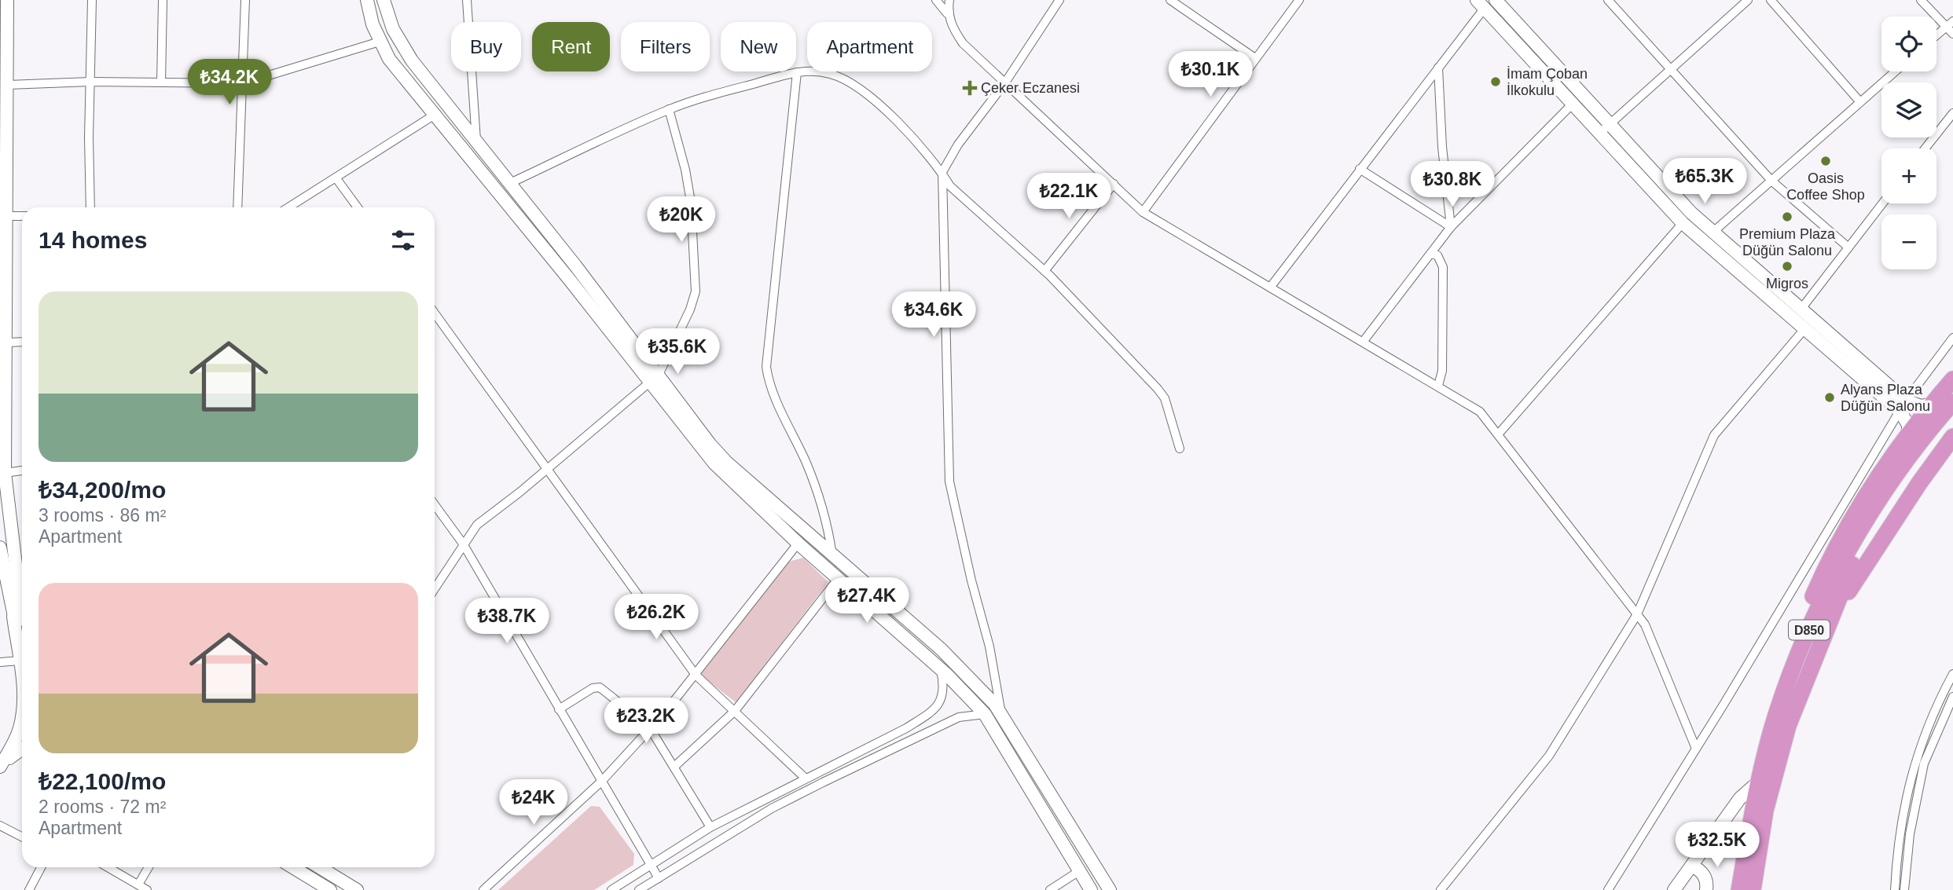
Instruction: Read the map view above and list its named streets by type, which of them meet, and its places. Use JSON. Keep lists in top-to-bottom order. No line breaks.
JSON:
{"streets":{"highway":["D850"]},"places":{"other":["İmam Çoban İlkokulu","Oasis Coffee Shop","Premium Plaza Düğün Salonu","Migros","Alyans Plaza Düğün Salonu"],"health":["Çeker Eczanesi"]},"page":{"map_buttons":["+","−"],"chip":["Buy","Rent","Filters","New","Apartment"],"price":["₺30.1K","₺34.2K","₺65.3K","₺30.8K","₺22.1K","₺20K","₺34.6K","₺35.6K","₺27.4K","₺26.2K","₺38.7K","₺23.2K","₺24K","₺32.5K"],"heading":"14 homes","list":[{"name":"₺34,200/mo","note":"3 rooms · 86 m² · Apartment"},{"name":"₺22,100/mo","note":"2 rooms · 72 m² · Apartment"}]}}
